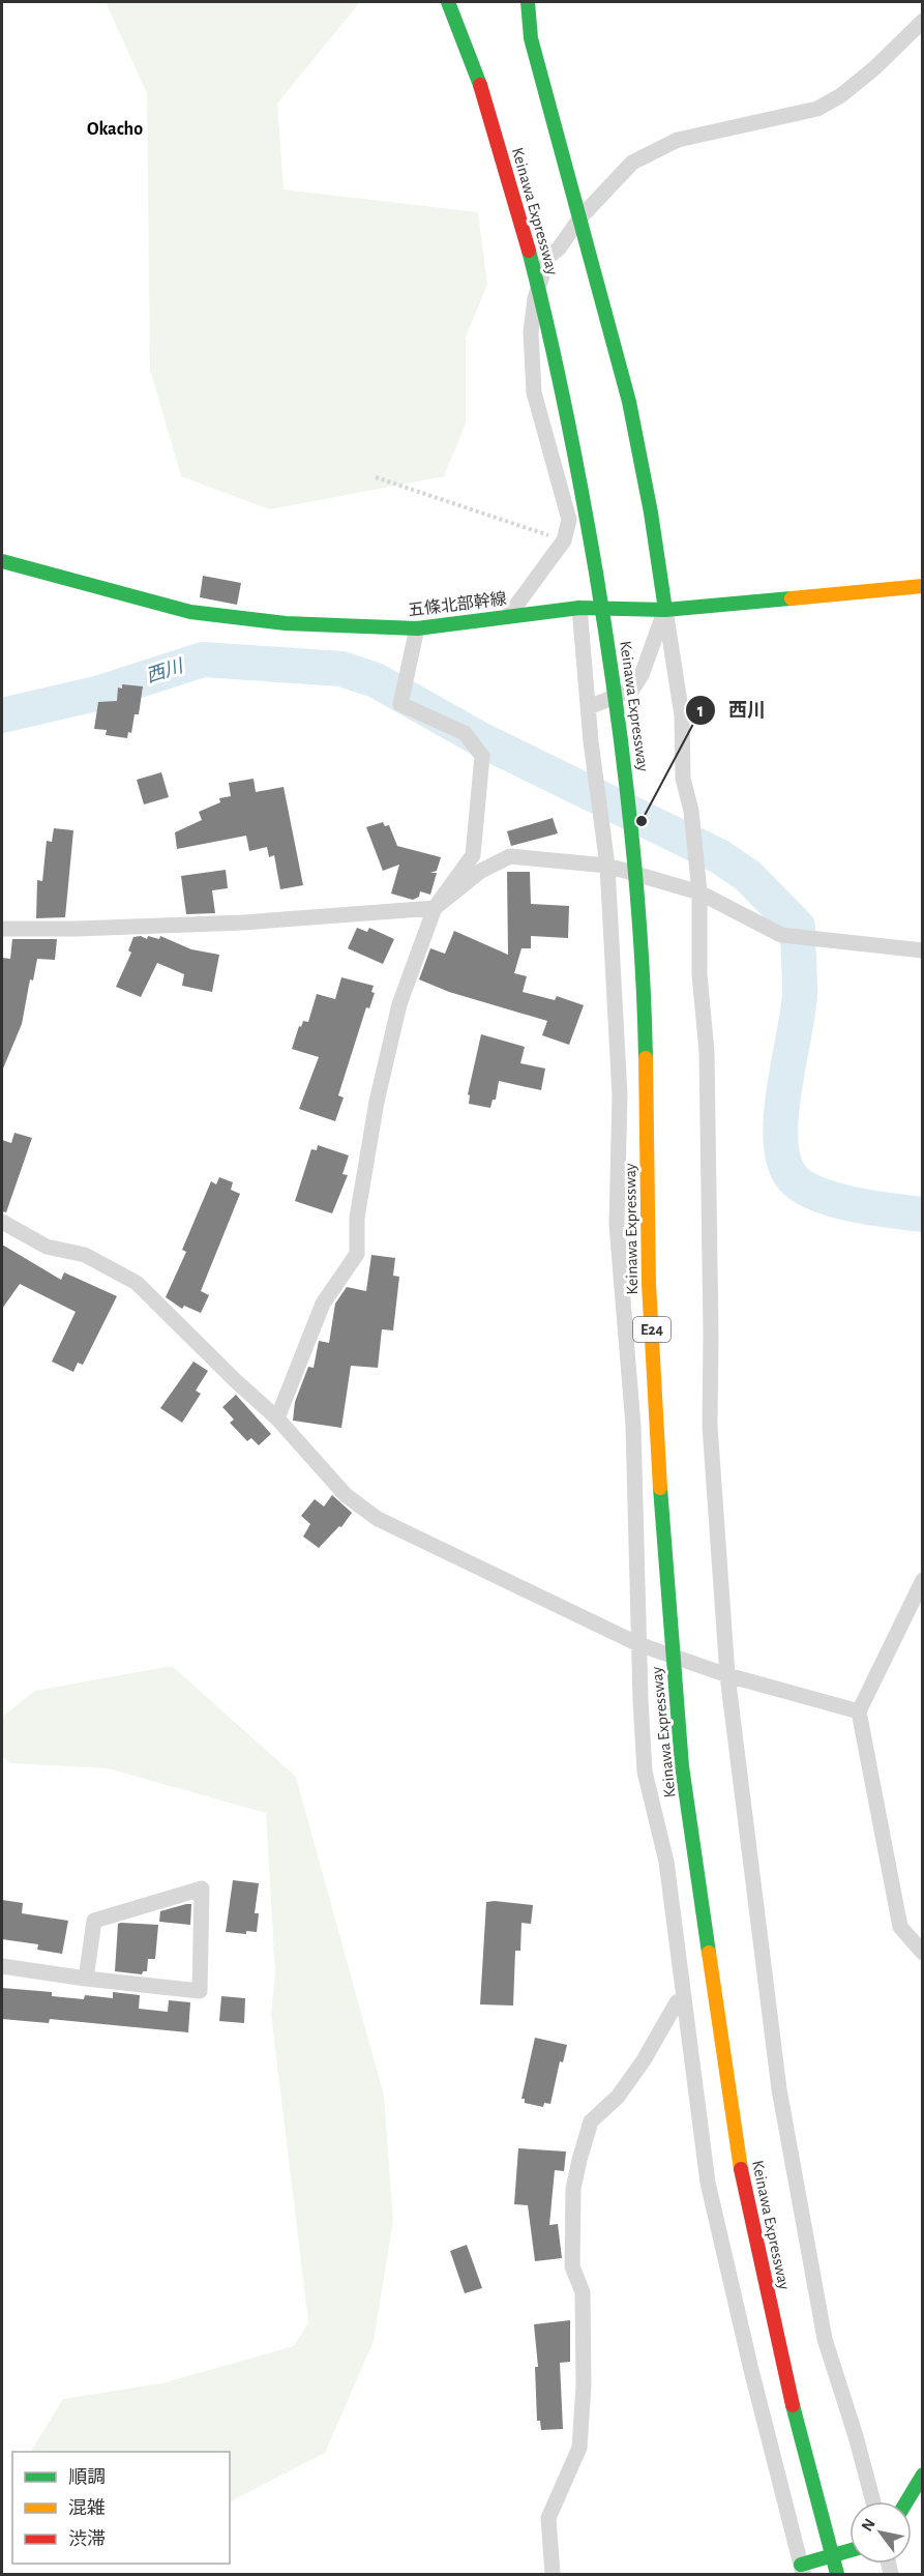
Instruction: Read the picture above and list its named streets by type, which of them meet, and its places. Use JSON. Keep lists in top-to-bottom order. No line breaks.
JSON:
{"streets":{"main road":["Keinawa Expressway","五條北部幹線","E24"]},"districts":["Okacho"],"water":["西川"],"places":["西川"],"legend":["順調","混雑","渋滞"],"north":"top left"}
